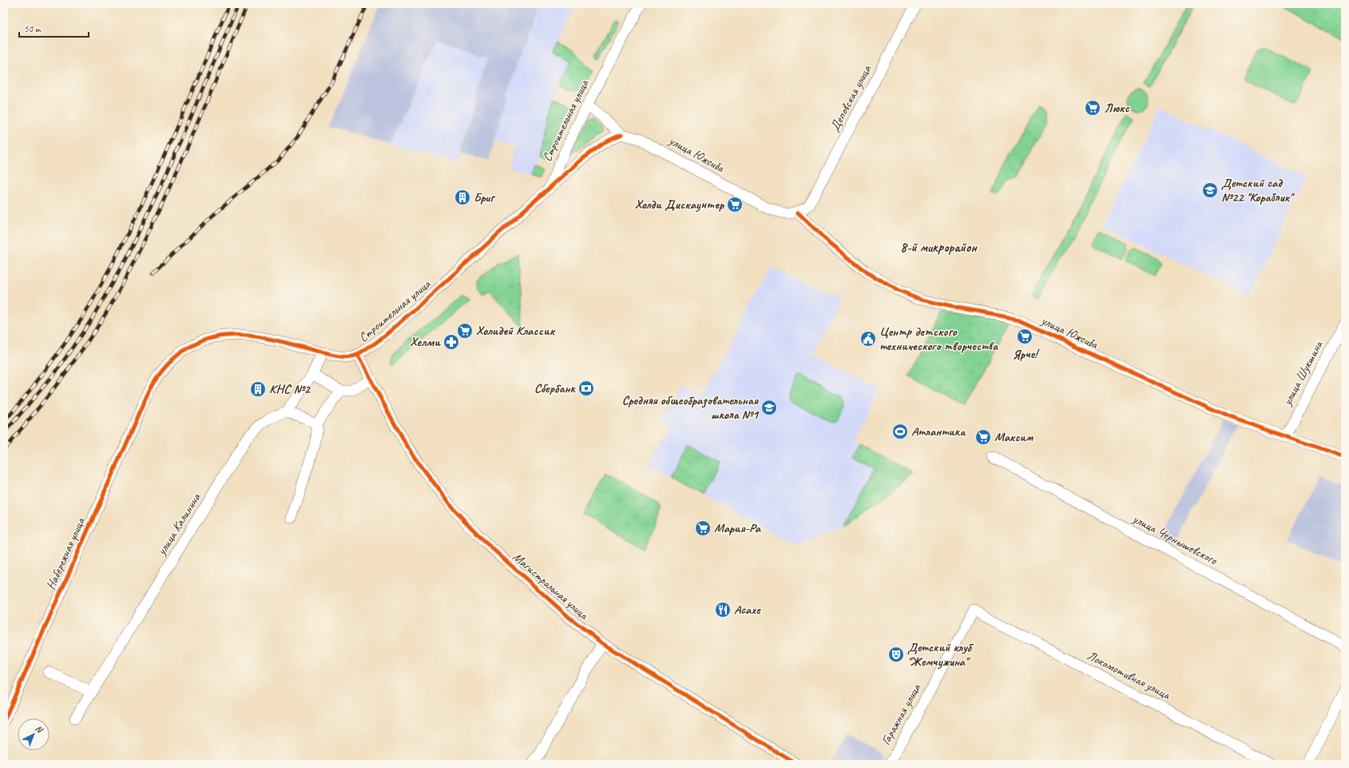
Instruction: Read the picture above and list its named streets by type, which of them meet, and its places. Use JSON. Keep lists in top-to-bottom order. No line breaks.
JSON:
{"streets":{"street":["Деповская улица","Строительная улица","улица Южсиба","улица Шукшина","улица Калинина","улица Чернышевского","Набережная улица","Магистральная улица","Локомотивная улица","Гаражная улица"]},"crossings":[["Деповская улица","улица Южсиба"],["Строительная улица","улица Южсиба"],["Строительная улица","Набережная улица"],["Строительная улица","Магистральная улица"],["улица Южсиба","улица Шукшина"],["Локомотивная улица","Гаражная улица"]],"districts":["8-й микрорайон"],"places":{"supermarket":["Люкс","Холди Дискаунтер","Холидей Классик","Ярче!","Максим","Мария-Ра"],"school or university":["Детский сад №22 \"Кораблик\"","Средняя общеобразовательная школа №1"],"building":["Бриг","КНС №2"],"public building":["Центр детского технического творчества"],"pharmacy":["Хелми"],"bank":["Сбербанк"],"sports":["Атлантика"],"restaurant":["Асахе"],"theatre":["Детский клуб \"Жемчужина\""]},"scale_bar":"50 m","north":"top right"}
